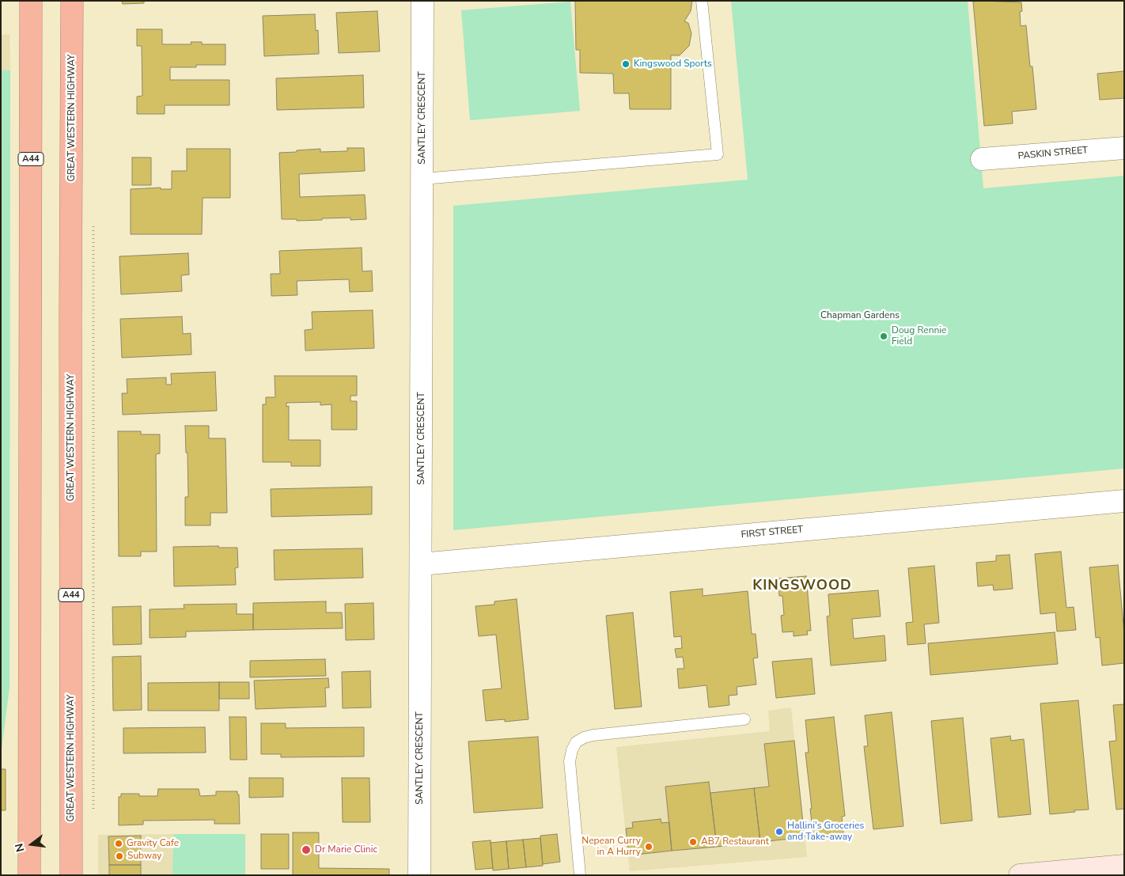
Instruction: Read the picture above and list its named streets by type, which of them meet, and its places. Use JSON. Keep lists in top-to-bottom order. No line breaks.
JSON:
{"streets":{"highway":["GREAT WESTERN HIGHWAY","A44"],"street":["SANTLEY CRESCENT","PASKIN STREET","FIRST STREET"]},"crossings":[["SANTLEY CRESCENT","FIRST STREET"]],"districts":["KINGSWOOD"],"parks":["Chapman Gardens"],"places":["Kingswood Sports","Doug Rennie Field","Hallini's Groceries and Take-away","AB7 Restaurant","Gravity Cafe","Nepean Curry in A Hurry","Dr Marie Clinic","Subway"],"north":"left"}
